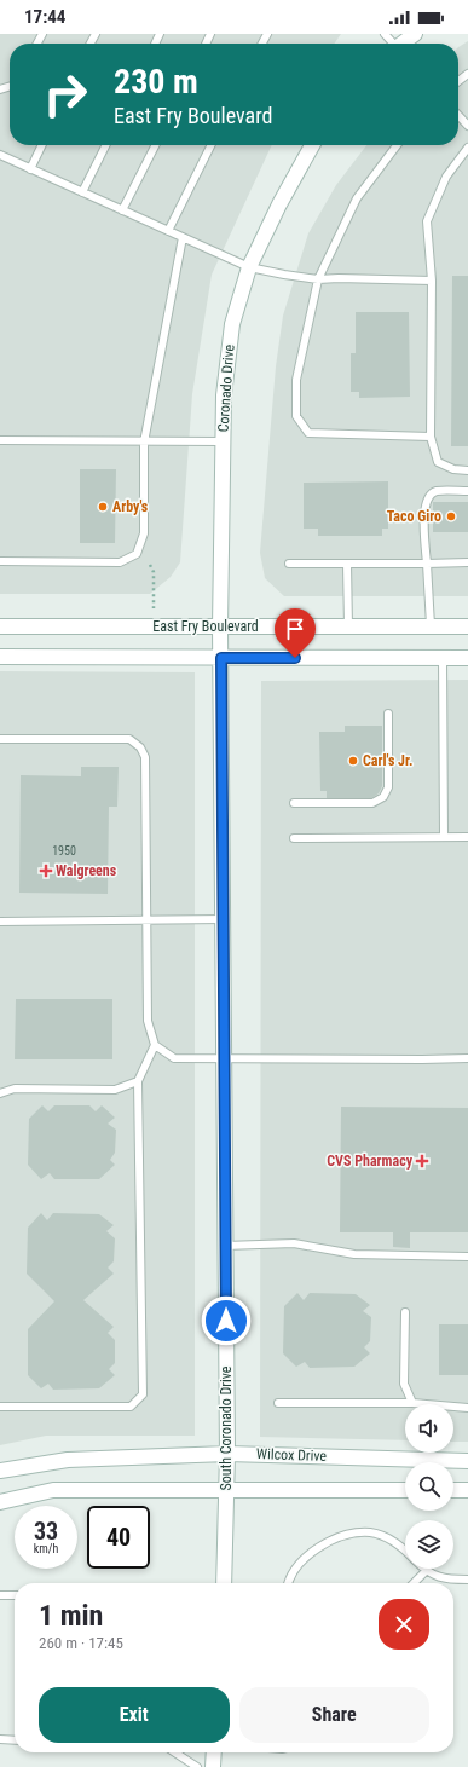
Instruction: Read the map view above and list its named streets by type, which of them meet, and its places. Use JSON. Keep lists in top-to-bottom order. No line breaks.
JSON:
{"streets":{"street":["Coronado Drive","East Fry Boulevard","South Coronado Drive","Wilcox Drive"]},"crossings":[["Coronado Drive","East Fry Boulevard"],["Coronado Drive","South Coronado Drive"],["South Coronado Drive","Wilcox Drive"]],"places":{"other":["Arby's","Taco Giro","Carl's Jr."],"health":["Walgreens","CVS Pharmacy"]},"house_numbers":["1950"],"page":{"status":"17:44","turn":["230 m","East Fry Boulevard"],"speed":"33 km/h","limit":"40","heading":["1 min","260 m · 17:45"],"buttons":["Exit","Share"]}}
